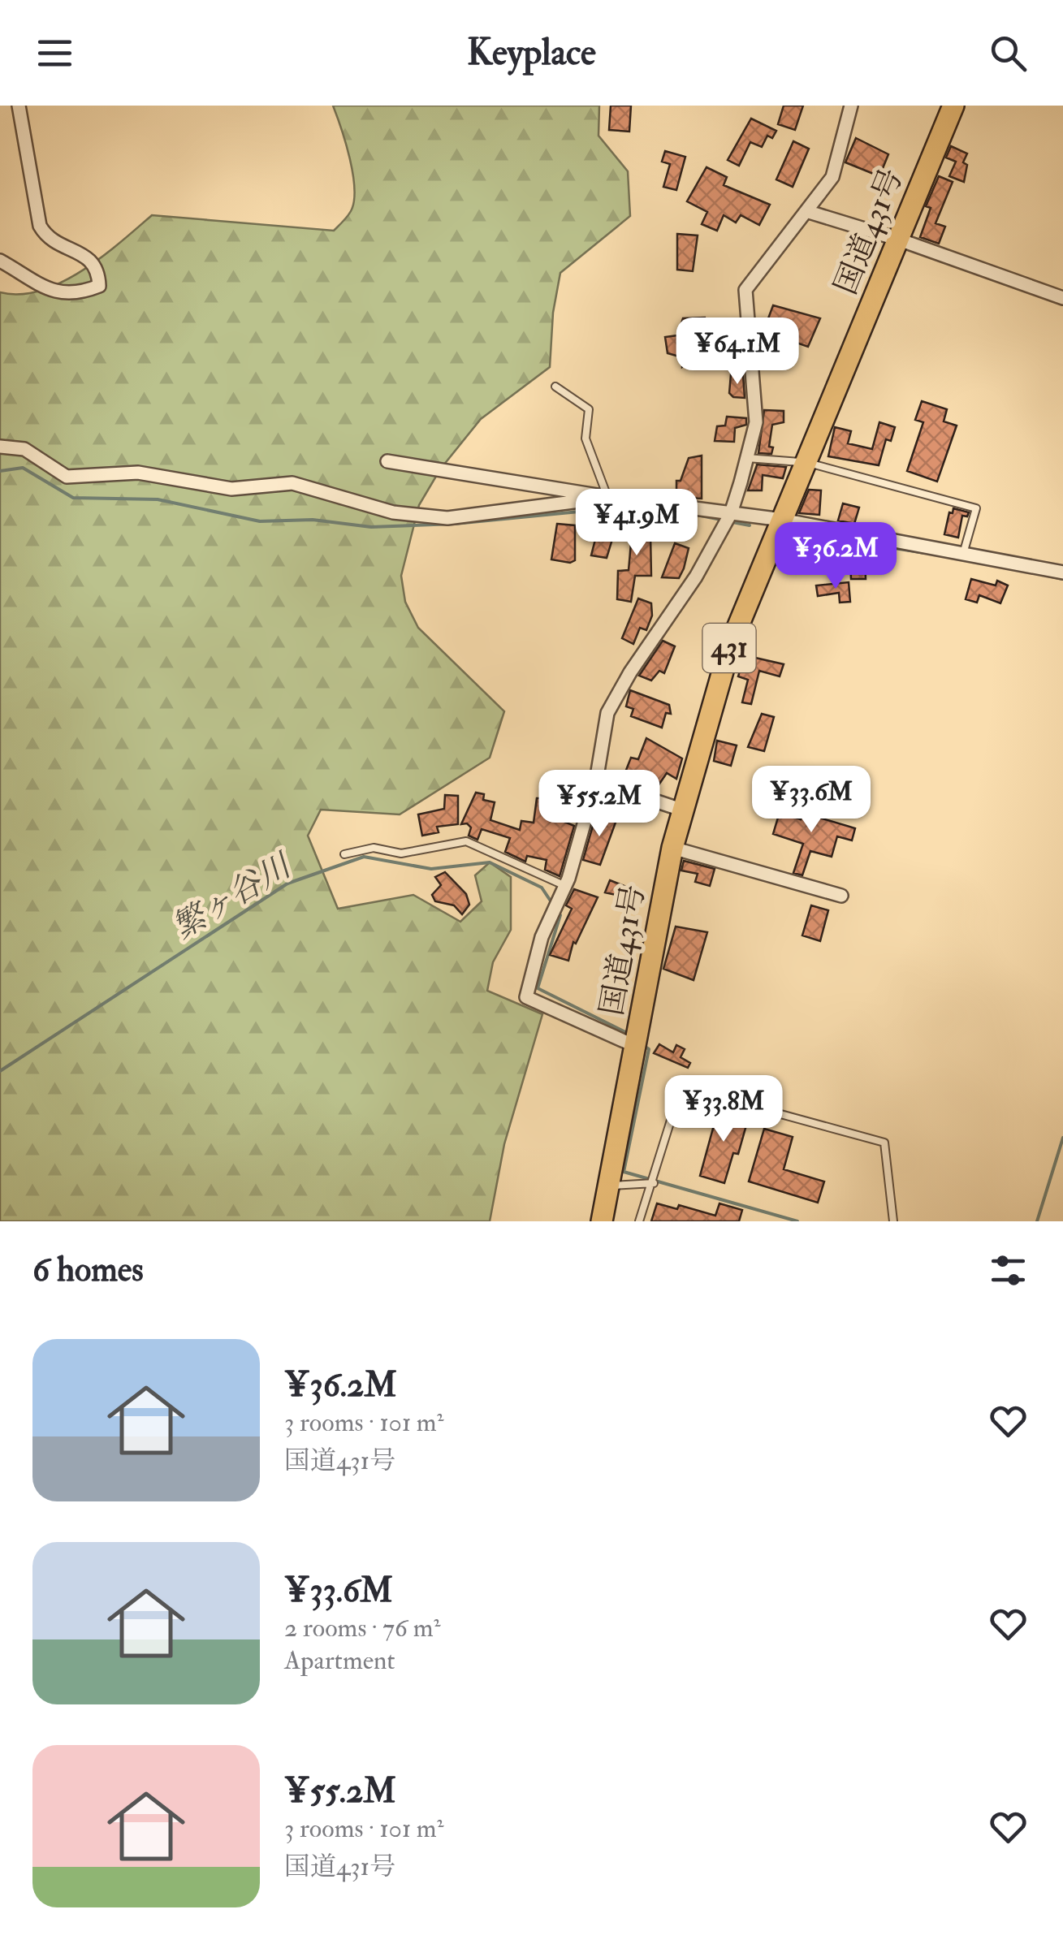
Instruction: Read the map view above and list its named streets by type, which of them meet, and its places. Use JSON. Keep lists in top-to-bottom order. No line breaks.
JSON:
{"streets":{"highway":["国道431号","431"]},"water":["繁ヶ谷川"],"page":{"header":"Keyplace","price":["¥64.1M","¥41.9M","¥36.2M","¥33.6M","¥55.2M","¥33.8M"],"heading":"6 homes","list":[{"name":"¥36.2M","note":"3 rooms · 101 m² · 国道431号"},{"name":"¥33.6M","note":"2 rooms · 76 m² · Apartment"},{"name":"¥55.2M","note":"3 rooms · 101 m² · 国道431号"}]}}
